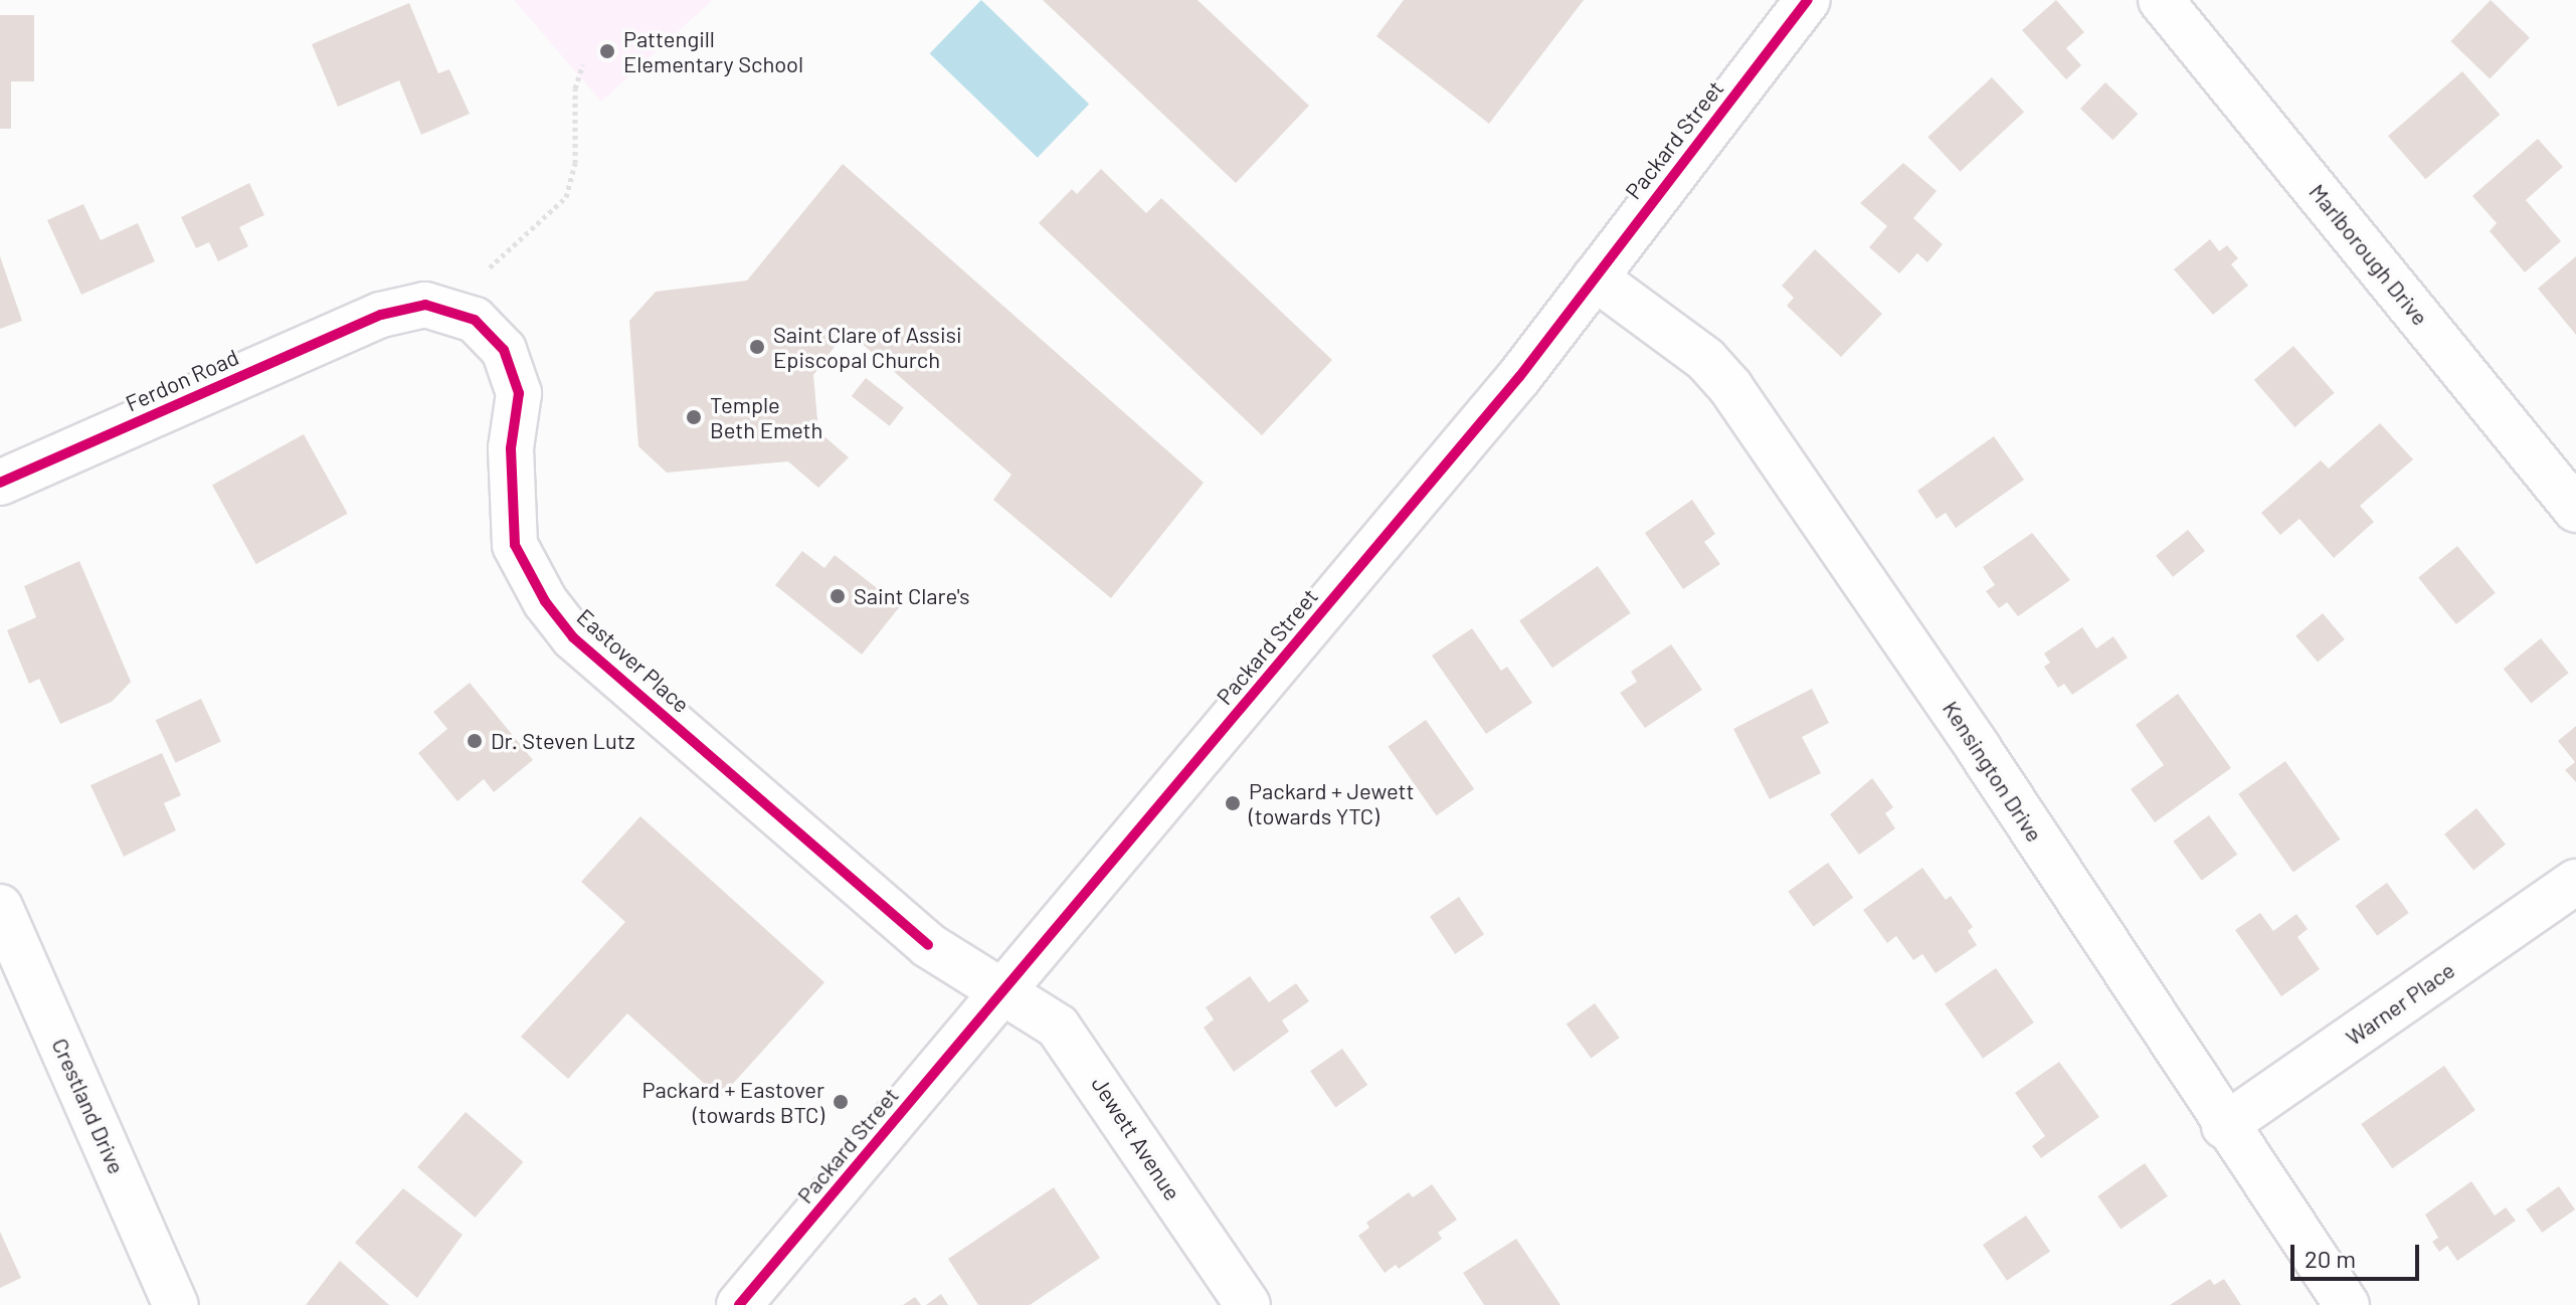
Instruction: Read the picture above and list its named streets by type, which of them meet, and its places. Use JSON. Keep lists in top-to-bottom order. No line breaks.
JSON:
{"streets":{"street":["Packard Street","Marlborough Drive","Ferdon Road","Eastover Place","Kensington Drive","Warner Place","Crestland Drive","Jewett Avenue"]},"crossings":[["Packard Street","Eastover Place"],["Packard Street","Kensington Drive"],["Packard Street","Jewett Avenue"],["Ferdon Road","Eastover Place"],["Eastover Place","Jewett Avenue"],["Kensington Drive","Warner Place"]],"places":["Pattengill Elementary School","Saint Clare of Assisi Episcopal Church","Temple Beth Emeth","Saint Clare's","Dr. Steven Lutz","Packard + Jewett (towards YTC)","Packard + Eastover (towards BTC)"],"scale_bar":"20 m"}
